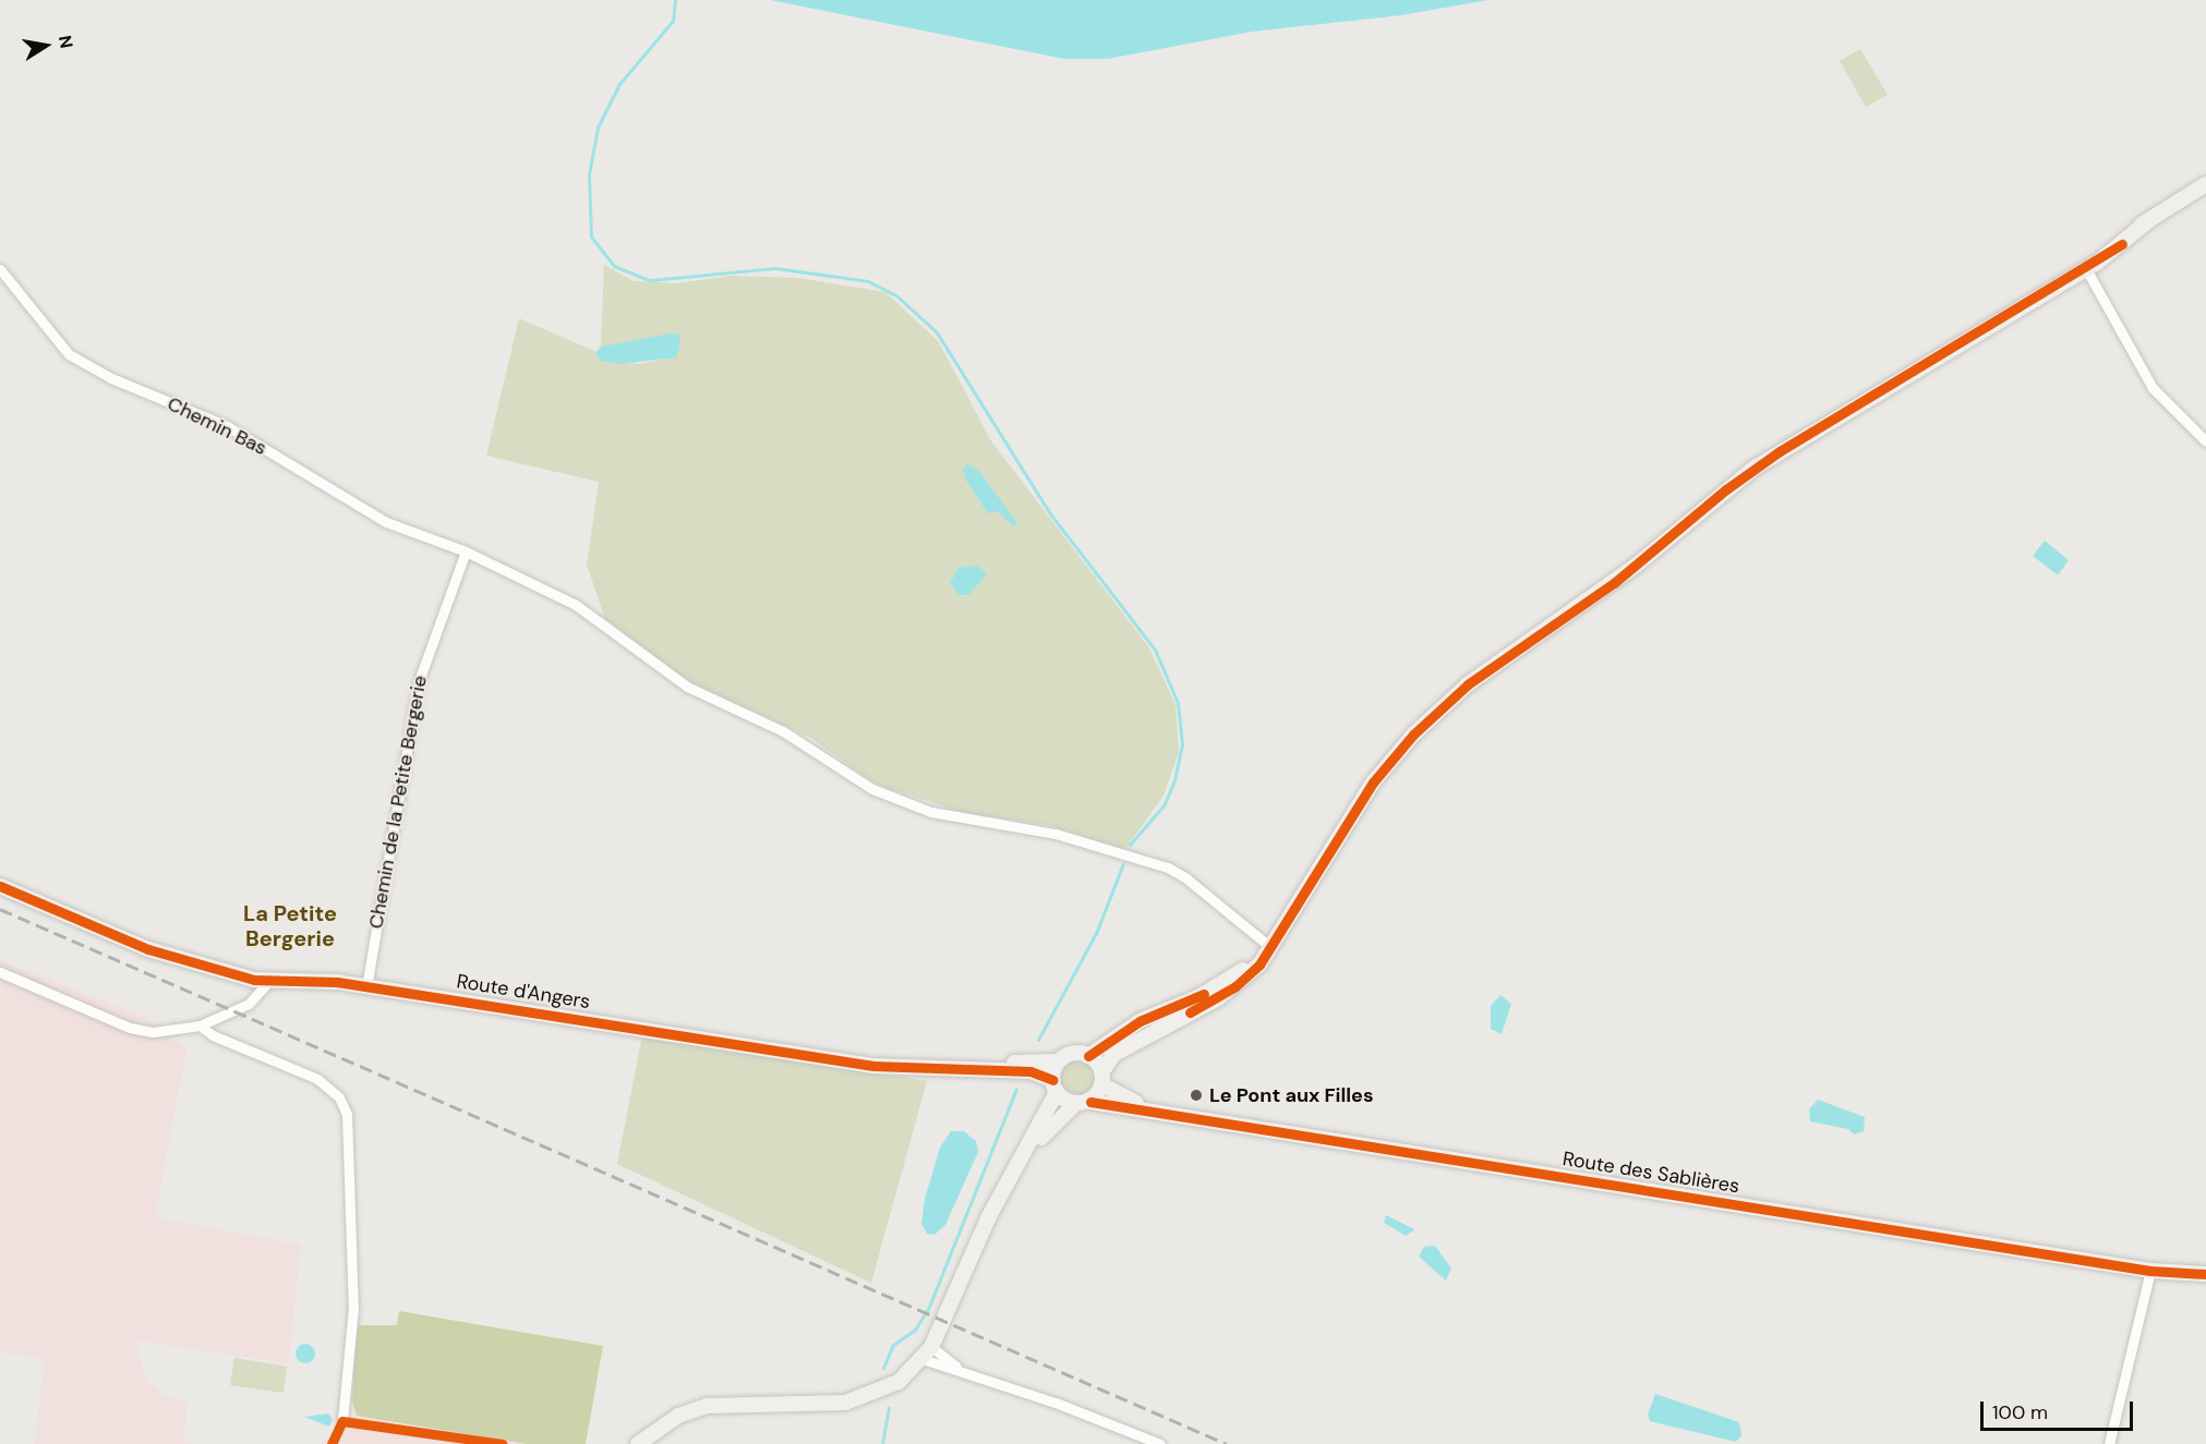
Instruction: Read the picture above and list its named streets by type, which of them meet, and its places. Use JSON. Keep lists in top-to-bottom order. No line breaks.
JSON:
{"streets":{"street":["Chemin Bas","Chemin de la Petite Bergerie","Route d'Angers","Route des Sablières"]},"crossings":[["Chemin Bas","Chemin de la Petite Bergerie"],["Chemin de la Petite Bergerie","Route d'Angers"],["Route d'Angers","Route des Sablières"]],"districts":["La Petite Bergerie"],"places":["Le Pont aux Filles"],"scale_bar":"100 m","north":"right"}
